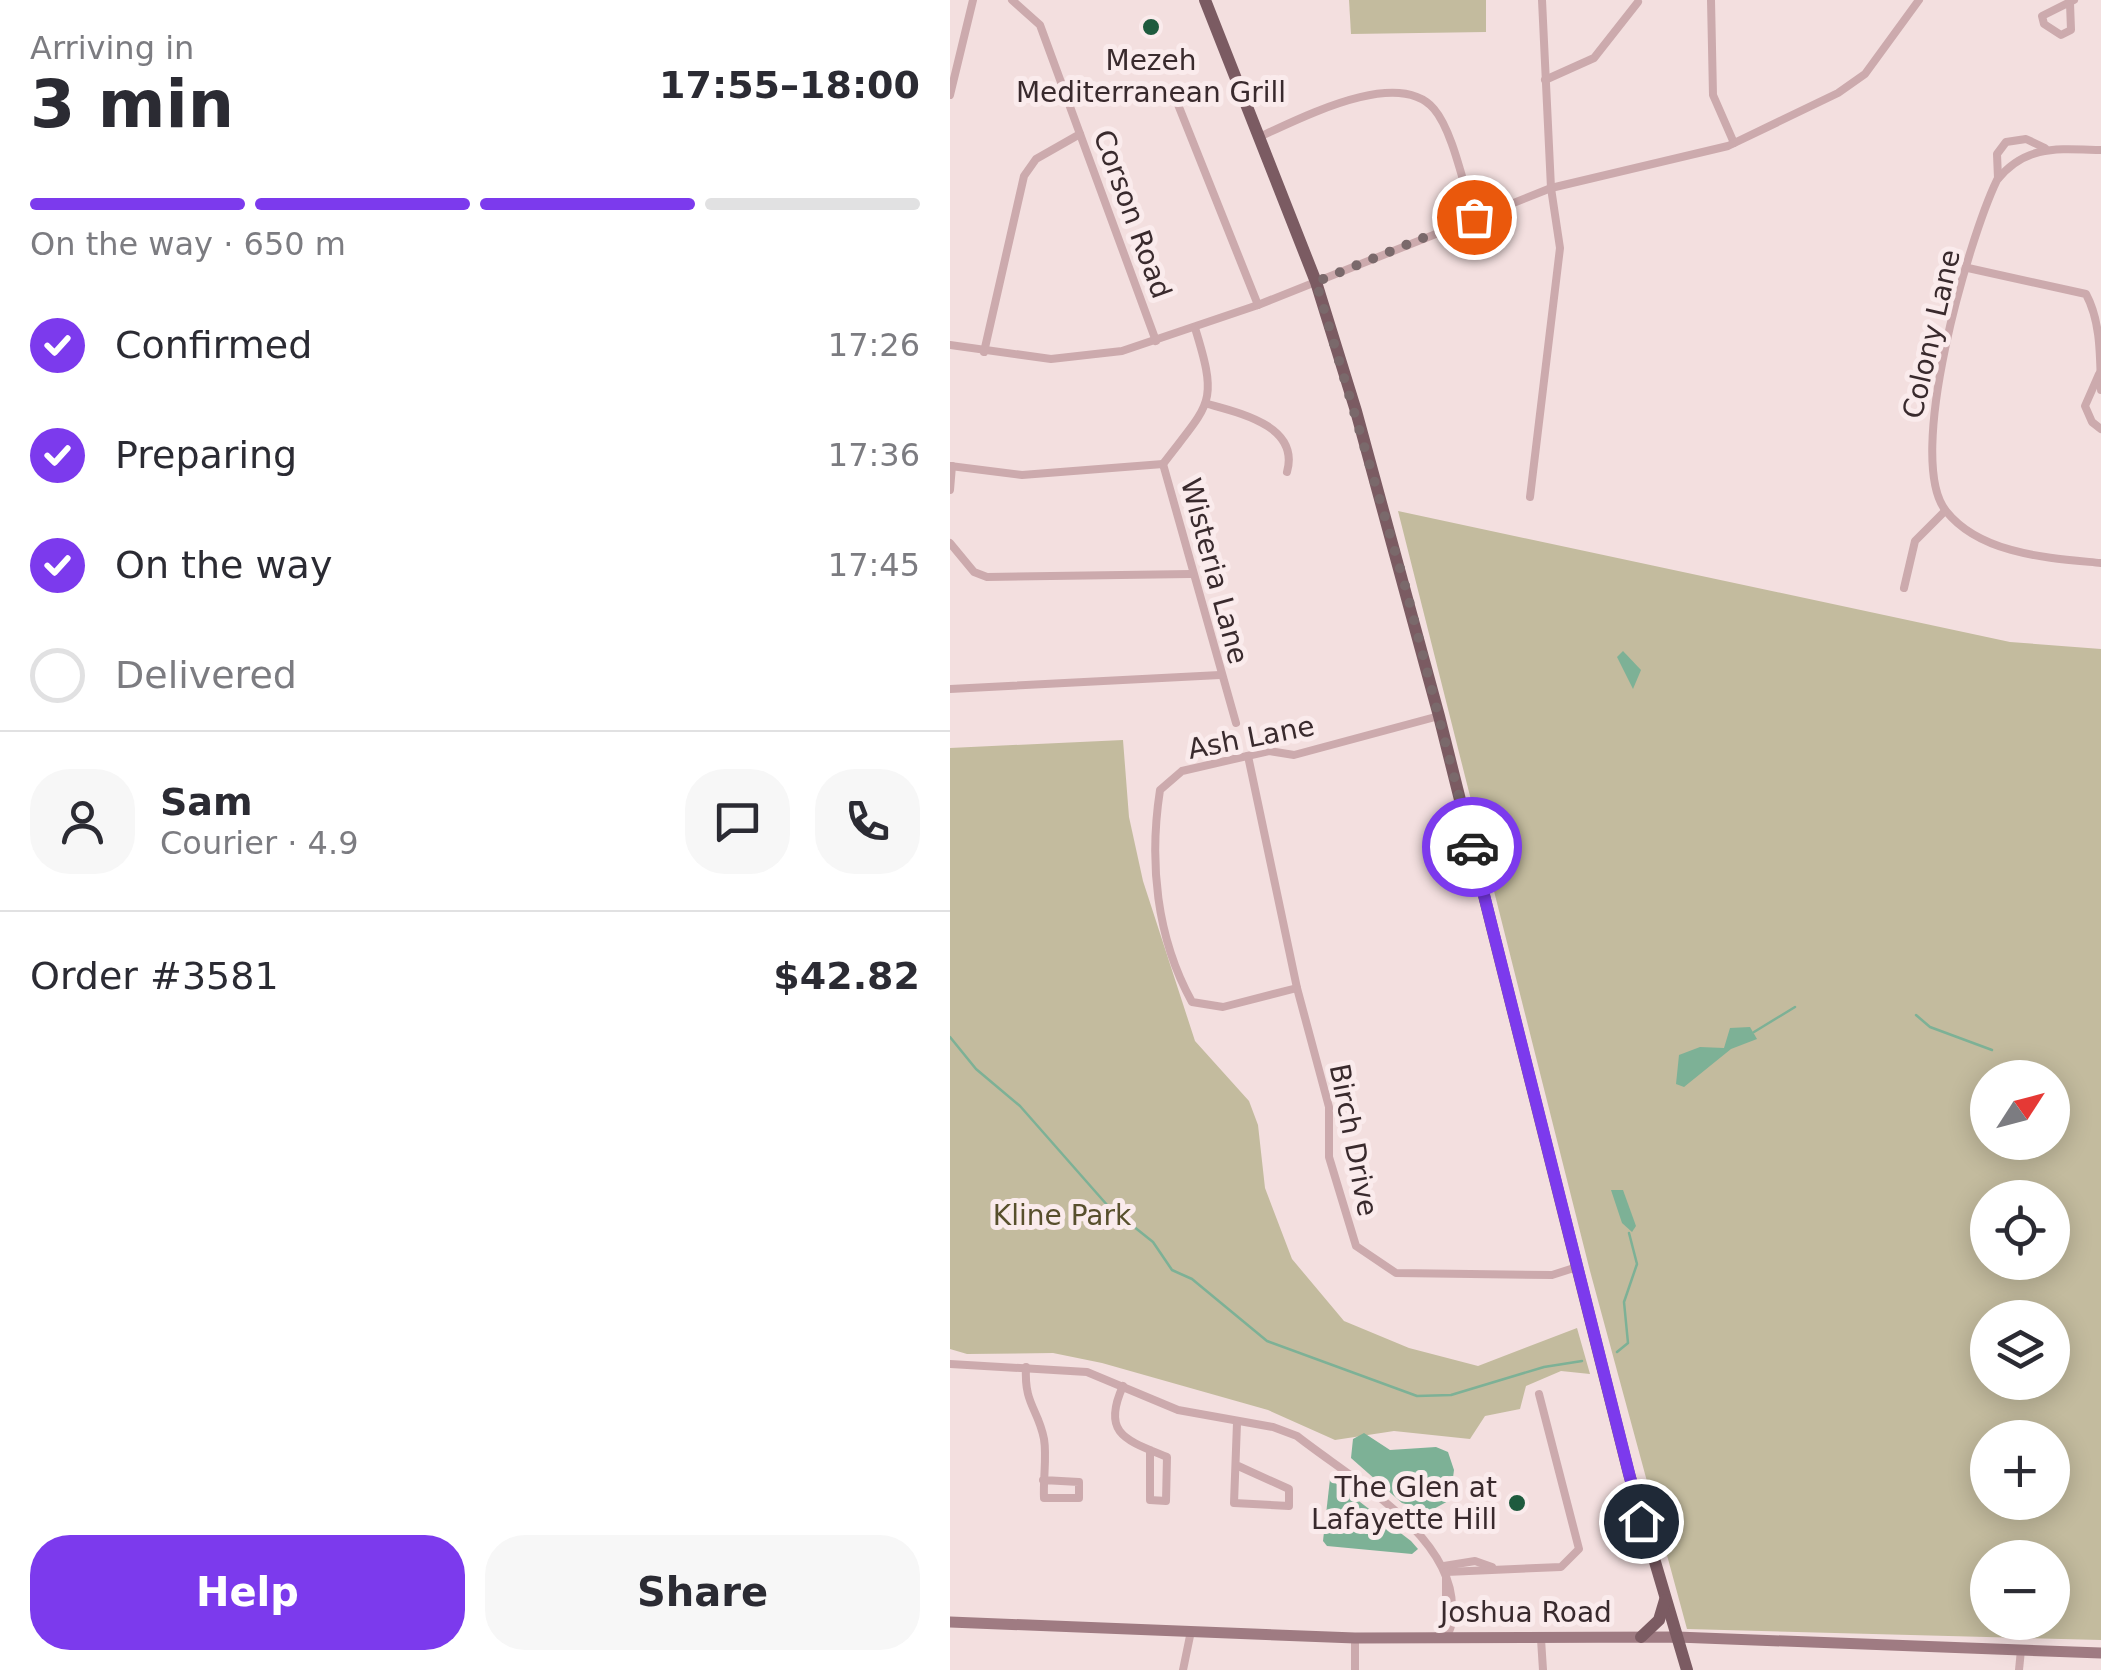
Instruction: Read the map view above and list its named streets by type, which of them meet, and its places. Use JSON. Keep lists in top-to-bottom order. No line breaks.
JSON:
{"streets":{"main road":["Joshua Road"],"street":["Corson Road","Colony Lane","Wisteria Lane","Ash Lane","Birch Drive"]},"crossings":[["Ash Lane","Birch Drive"]],"parks":["Kline Park"],"places":["Mezeh Mediterranean Grill","The Glen at Lafayette Hill"],"north":"top right","page":{"heading":["3 min","Arriving in","17:55–18:00"],"panel":["Sam","Courier · 4.9","Order #3581","$42.82"],"bar":"On the way · 650 m","list":[["Confirmed","17:26"],["Preparing","17:36"],["On the way","17:45"],"Delivered"],"map_buttons":["+","−"],"buttons":["Help","Share"]}}
